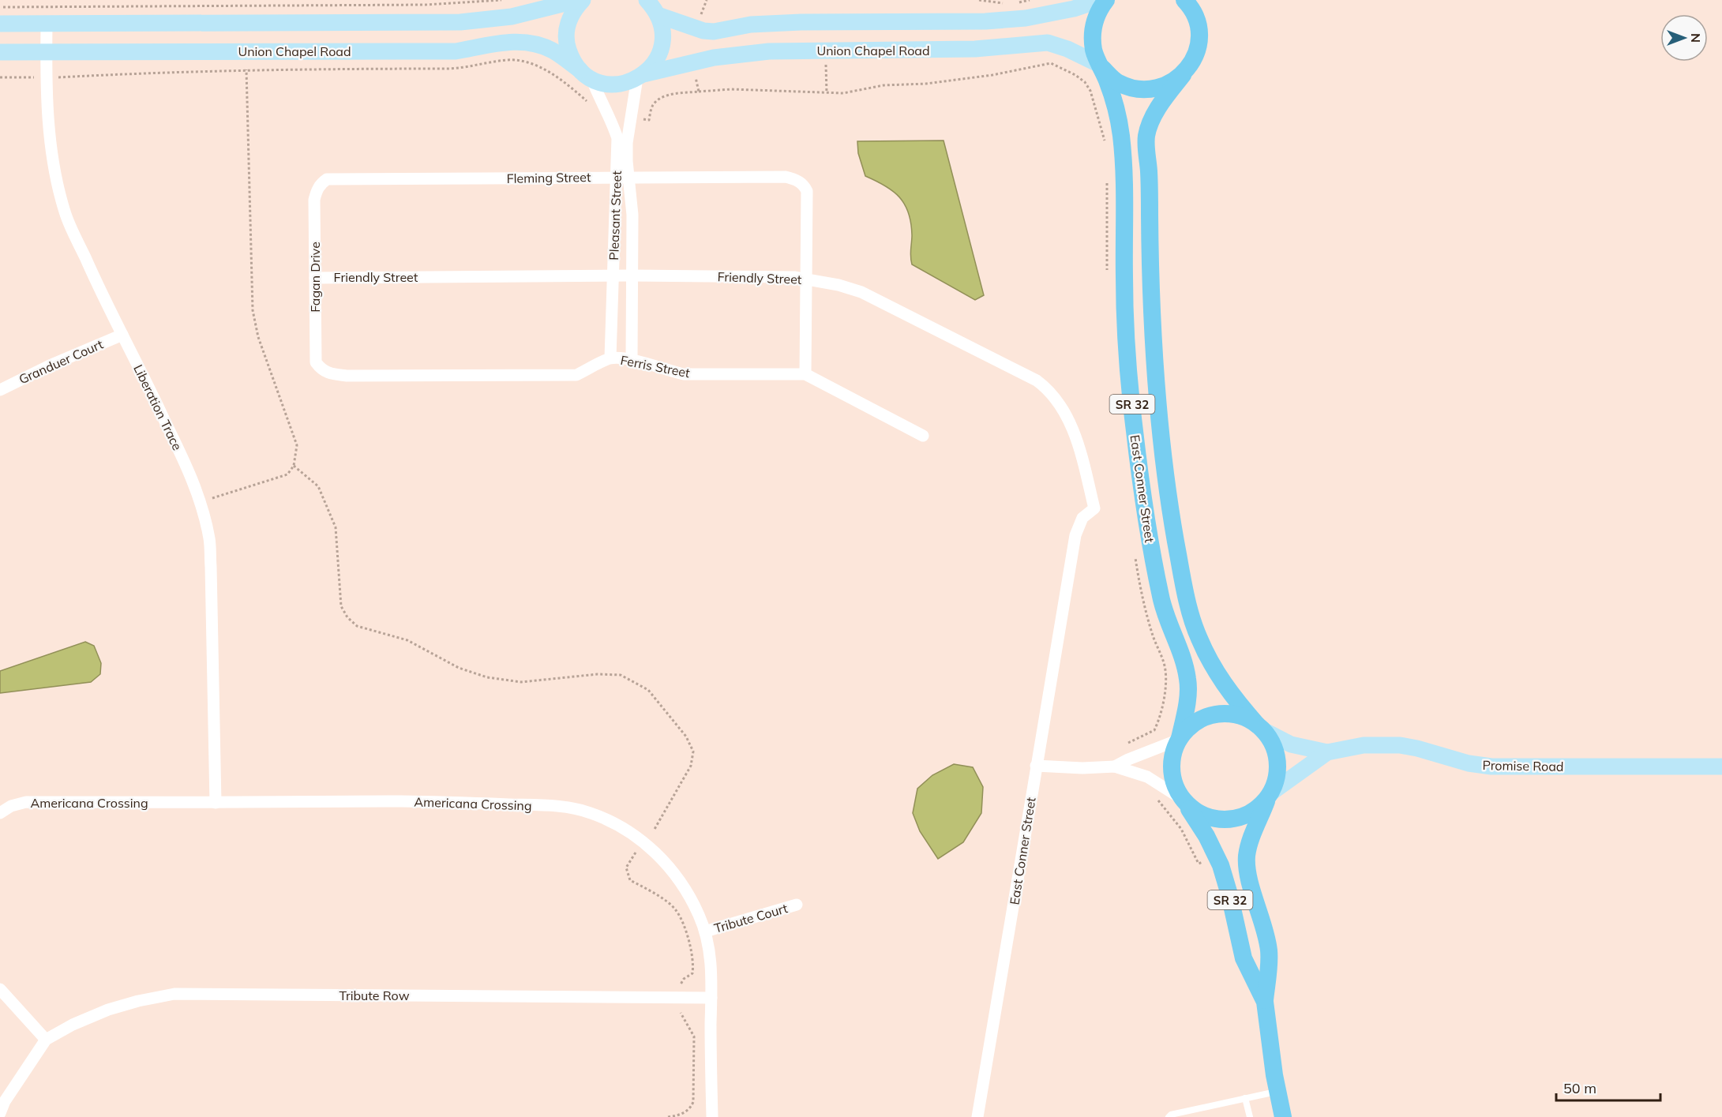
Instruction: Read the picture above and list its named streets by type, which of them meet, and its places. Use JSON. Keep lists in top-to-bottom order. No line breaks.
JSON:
{"streets":{"main road":["Union Chapel Road","SR 32","East Conner Street","Promise Road"],"street":["Fleming Street","Pleasant Street","Fagan Drive","Friendly Street","Granduer Court","Ferris Street","Liberation Trace","Americana Crossing","Tribute Court","Tribute Row"]},"crossings":[["Union Chapel Road","Pleasant Street"],["Union Chapel Road","SR 32"],["Union Chapel Road","Liberation Trace"],["Union Chapel Road","East Conner Street"],["Fleming Street","Pleasant Street"],["Fleming Street","Fagan Drive"],["Fleming Street","Friendly Street"],["Pleasant Street","Friendly Street"],["Pleasant Street","Ferris Street"],["Fagan Drive","Friendly Street"],["Fagan Drive","Ferris Street"],["Friendly Street","East Conner Street"],["Granduer Court","Liberation Trace"],["SR 32","East Conner Street"],["SR 32","Promise Road"],["Liberation Trace","Americana Crossing"],["East Conner Street","Promise Road"],["Americana Crossing","Tribute Court"],["Americana Crossing","Tribute Row"]],"scale_bar":"50 m","north":"right"}
